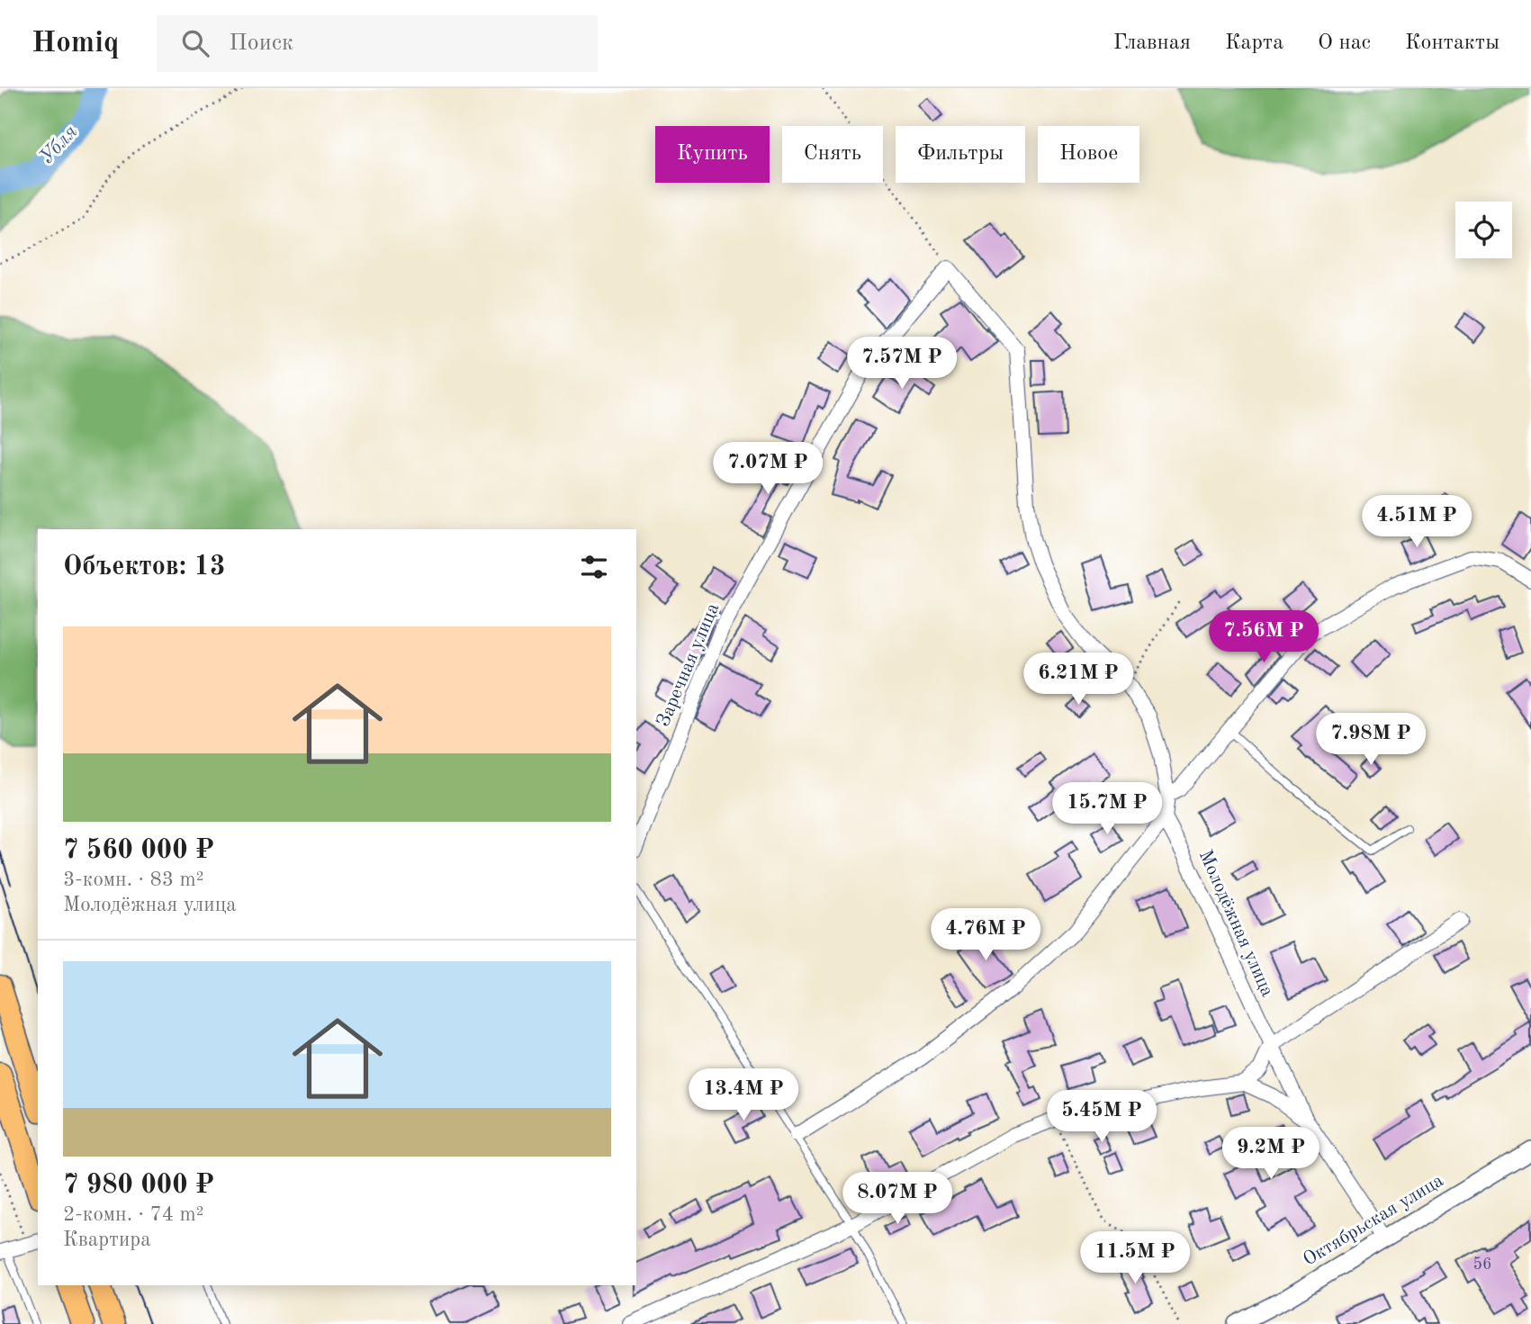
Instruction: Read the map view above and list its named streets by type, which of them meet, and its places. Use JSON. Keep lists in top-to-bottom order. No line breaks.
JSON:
{"streets":{"street":["Заречная улица","Молодёжная улица","Октябрьская улица"]},"crossings":[["Молодёжная улица","Октябрьская улица"]],"water":["Убля"],"house_numbers":["56"],"page":{"header":"Homiq","search":"Поиск","nav":["Главная","Карта","О нас","Контакты"],"chip":["Купить","Снять","Фильтры","Новое"],"price":["7.57M ₽","7.07M ₽","4.51M ₽","7.56M ₽","6.21M ₽","7.98M ₽","15.7M ₽","4.76M ₽","13.4M ₽","5.45M ₽","9.2M ₽","8.07M ₽","11.5M ₽"],"heading":"Объектов: 13","list":[{"name":"7 560 000 ₽","note":"3-комн. · 83 m² · Молодёжная улица"},{"name":"7 980 000 ₽","note":"2-комн. · 74 m² · Квартира"}]}}
